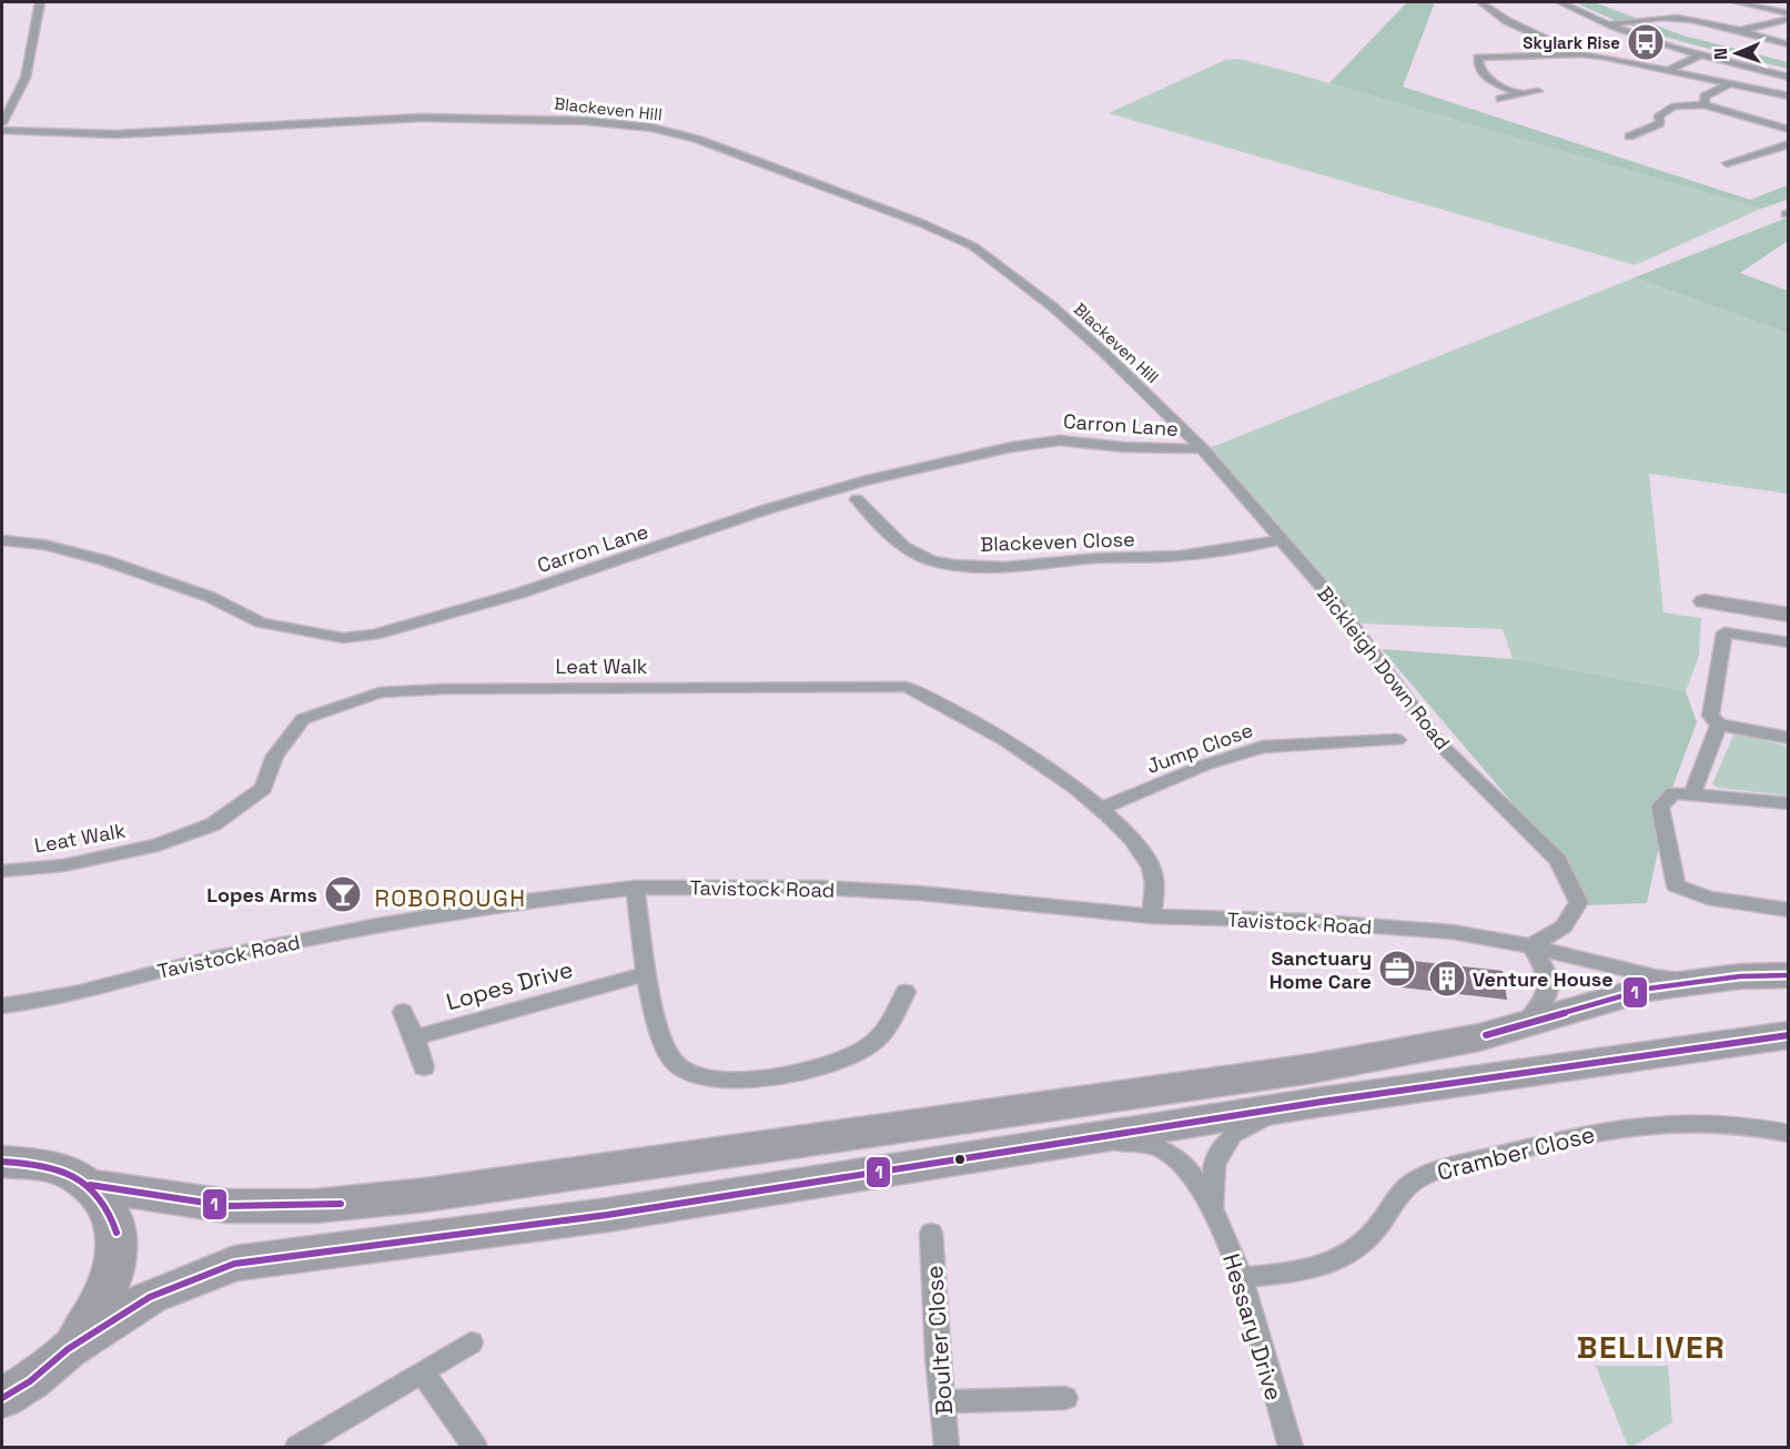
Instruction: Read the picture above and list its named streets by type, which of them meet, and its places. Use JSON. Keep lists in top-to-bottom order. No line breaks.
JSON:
{"streets":{"highway":["Tavistock Road"],"street":["Blackeven Hill","Carron Lane","Blackeven Close","Leat Walk","Bickleigh Down Road","Jump Close","Lopes Drive","Cramber Close","Hessary Drive","Boulter Close"]},"crossings":[["Blackeven Hill","Carron Lane"],["Blackeven Hill","Bickleigh Down Road"],["Carron Lane","Bickleigh Down Road"],["Blackeven Close","Bickleigh Down Road"],["Leat Walk","Jump Close"],["Leat Walk","Tavistock Road"],["Bickleigh Down Road","Tavistock Road"],["Tavistock Road","Hessary Drive"],["Cramber Close","Hessary Drive"]],"districts":["ROBOROUGH","BELLIVER"],"places":{"bus stop":["Skylark Rise"],"bar":["Lopes Arms"],"office":["Sanctuary Home Care"],"building":["Venture House"]},"lines":["transit line 1"],"north":"left"}
